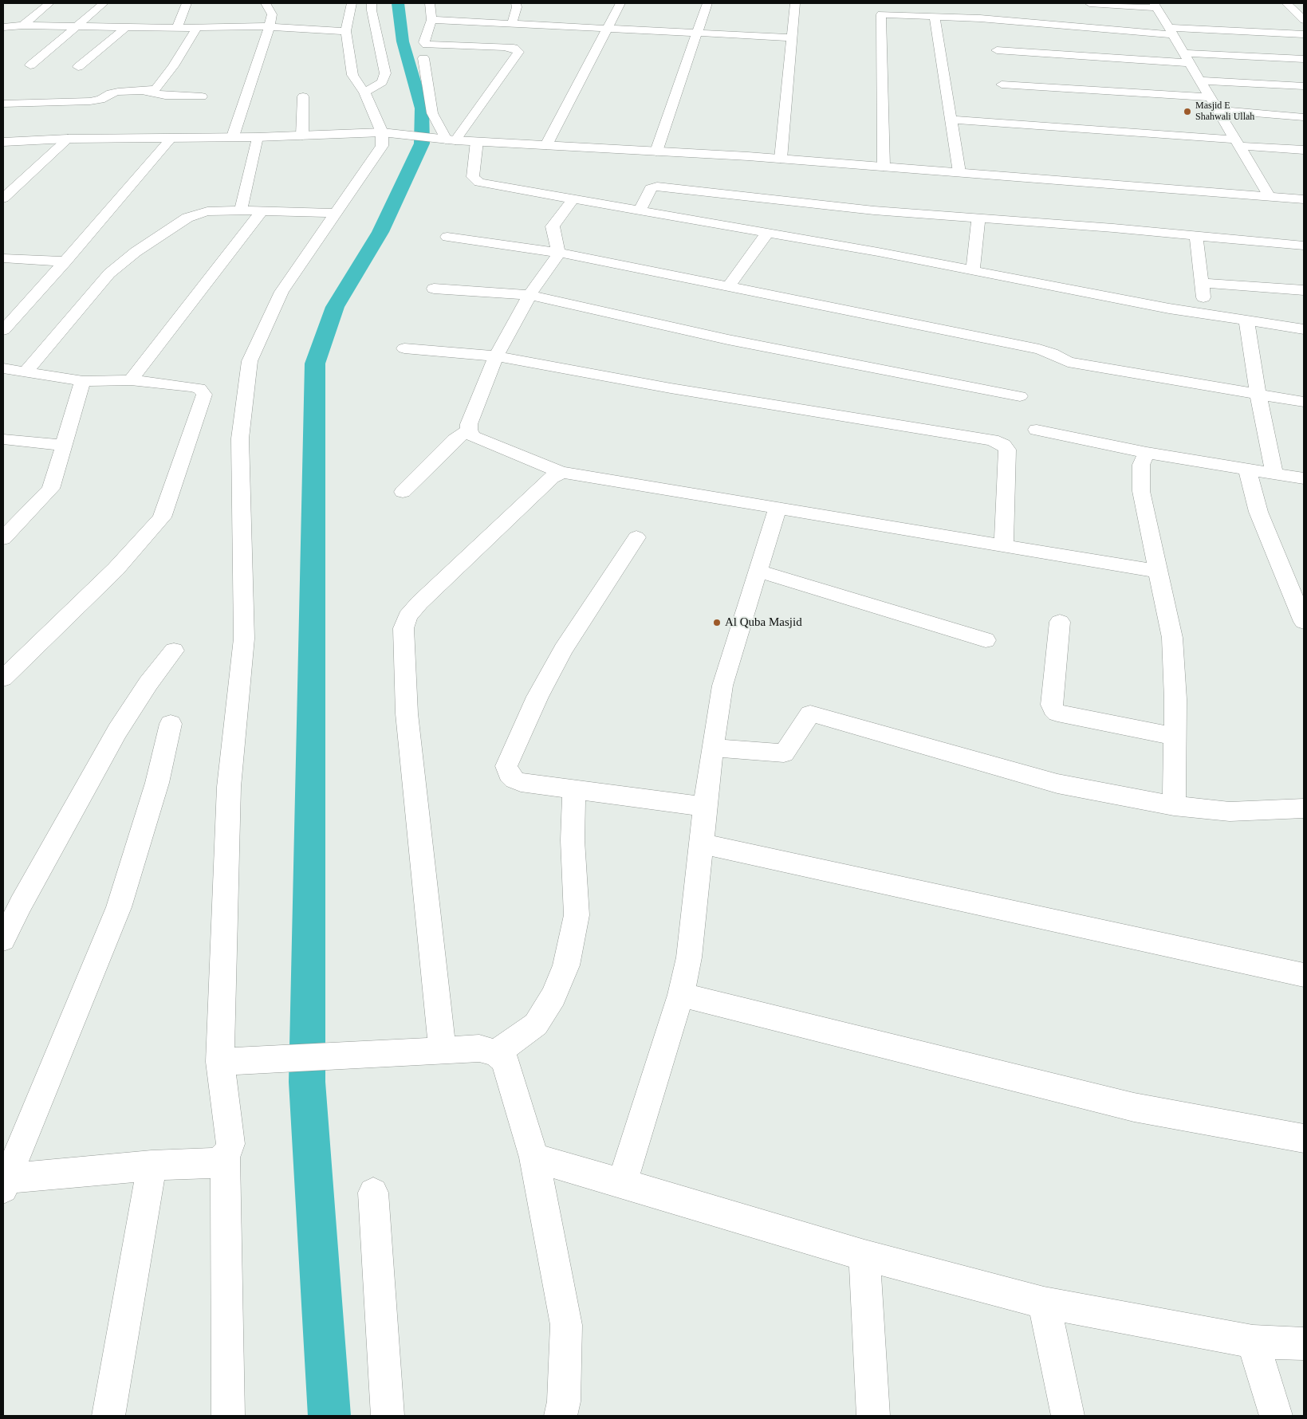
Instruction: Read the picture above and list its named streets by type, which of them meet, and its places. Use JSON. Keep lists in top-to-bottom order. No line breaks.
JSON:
{"places":["Masjid E Shahwali Ullah","Al Quba Masjid"]}
